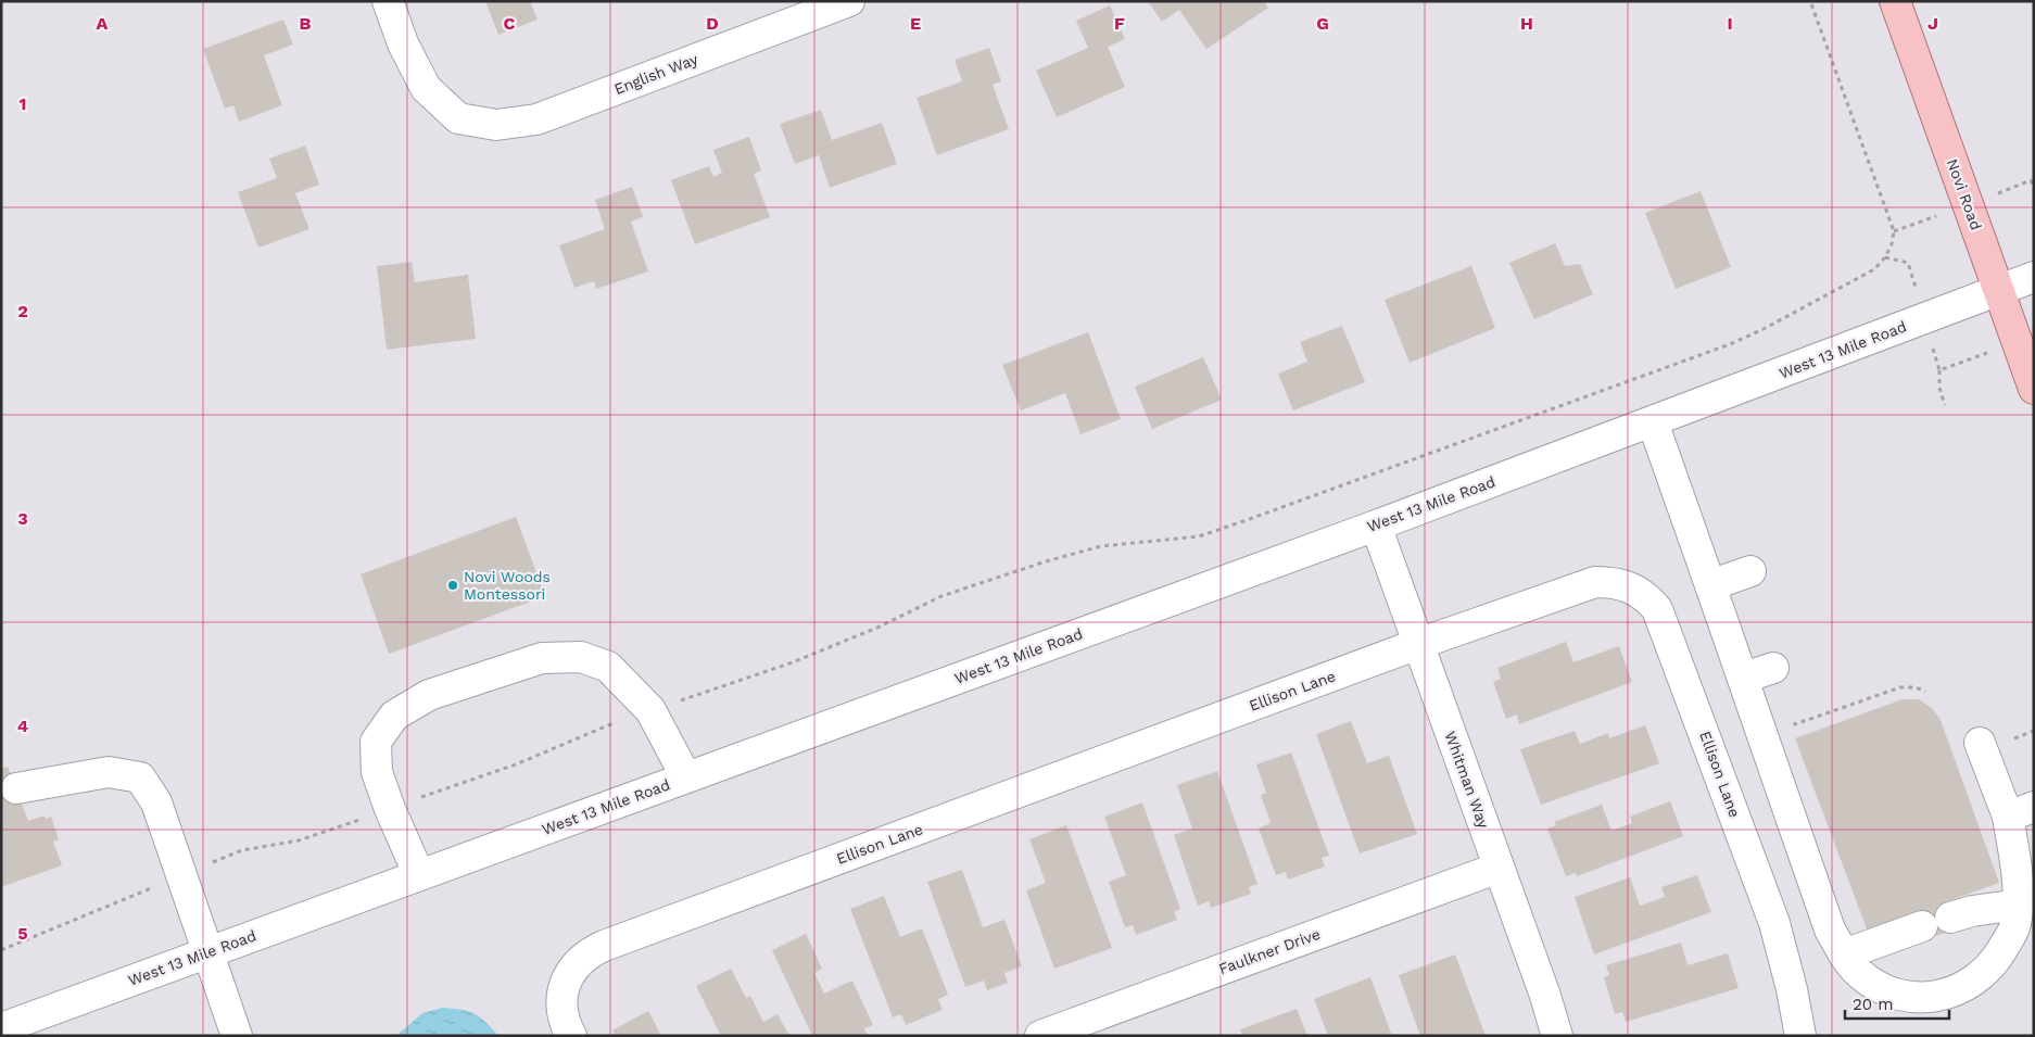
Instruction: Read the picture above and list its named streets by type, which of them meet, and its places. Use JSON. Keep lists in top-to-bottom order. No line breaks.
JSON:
{"streets":{"main road":["Novi Road"],"street":["English Way","West 13 Mile Road","Ellison Lane","Whitman Way","Faulkner Drive"]},"crossings":[["Novi Road","West 13 Mile Road"],["West 13 Mile Road","Whitman Way"],["Ellison Lane","Whitman Way"],["Whitman Way","Faulkner Drive"]],"places":["Novi Woods Montessori"],"scale_bar":"20 m","grid":{"columns":["A","B","C","D","E","F","G","H","I","J"],"rows":["1","2","3","4","5"]}}
